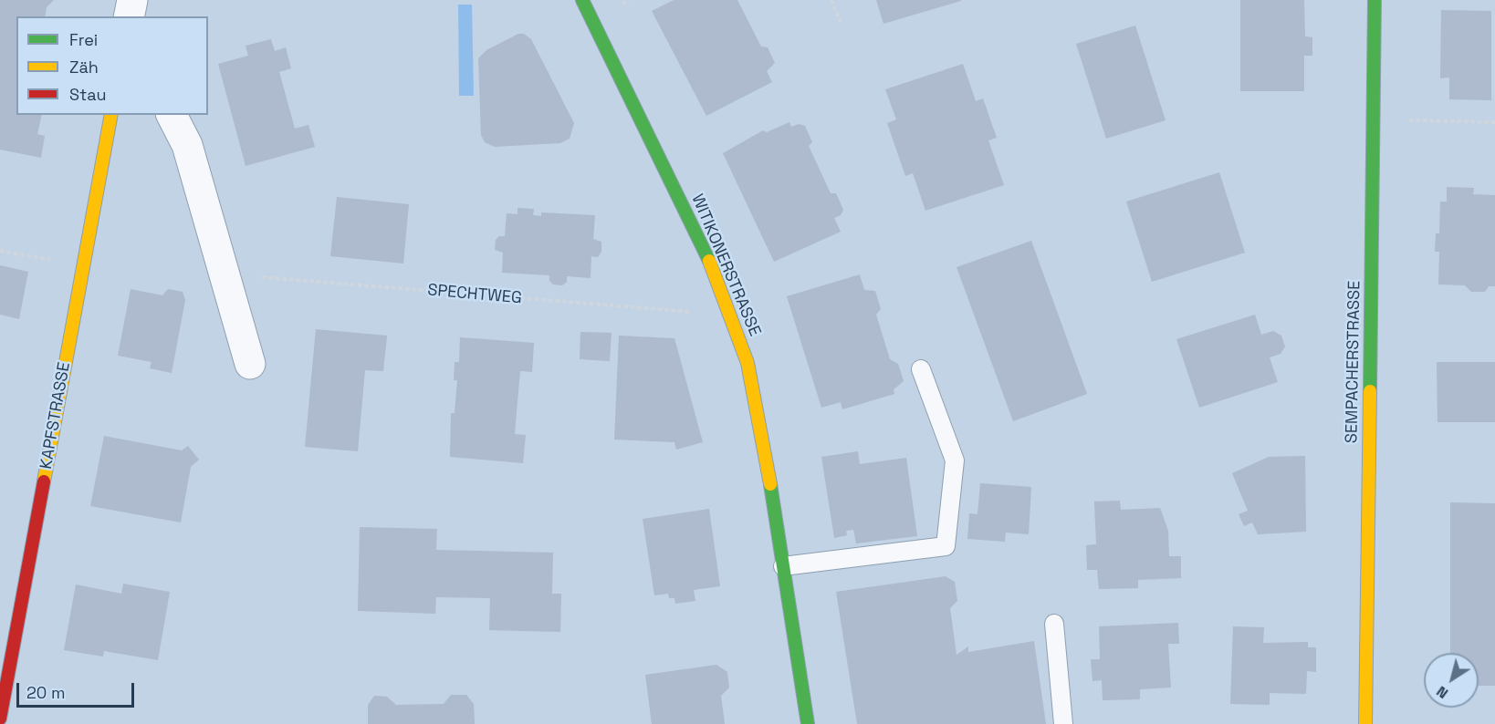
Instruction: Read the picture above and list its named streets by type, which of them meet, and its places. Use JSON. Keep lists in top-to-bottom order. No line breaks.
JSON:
{"streets":{"street":["WITIKONERSTRASSE","SEMPACHERSTRASSE","KAPFSTRASSE"],"path":["SPECHTWEG"]},"legend":["Frei","Zäh","Stau"],"scale_bar":"20 m","north":"bottom left"}
